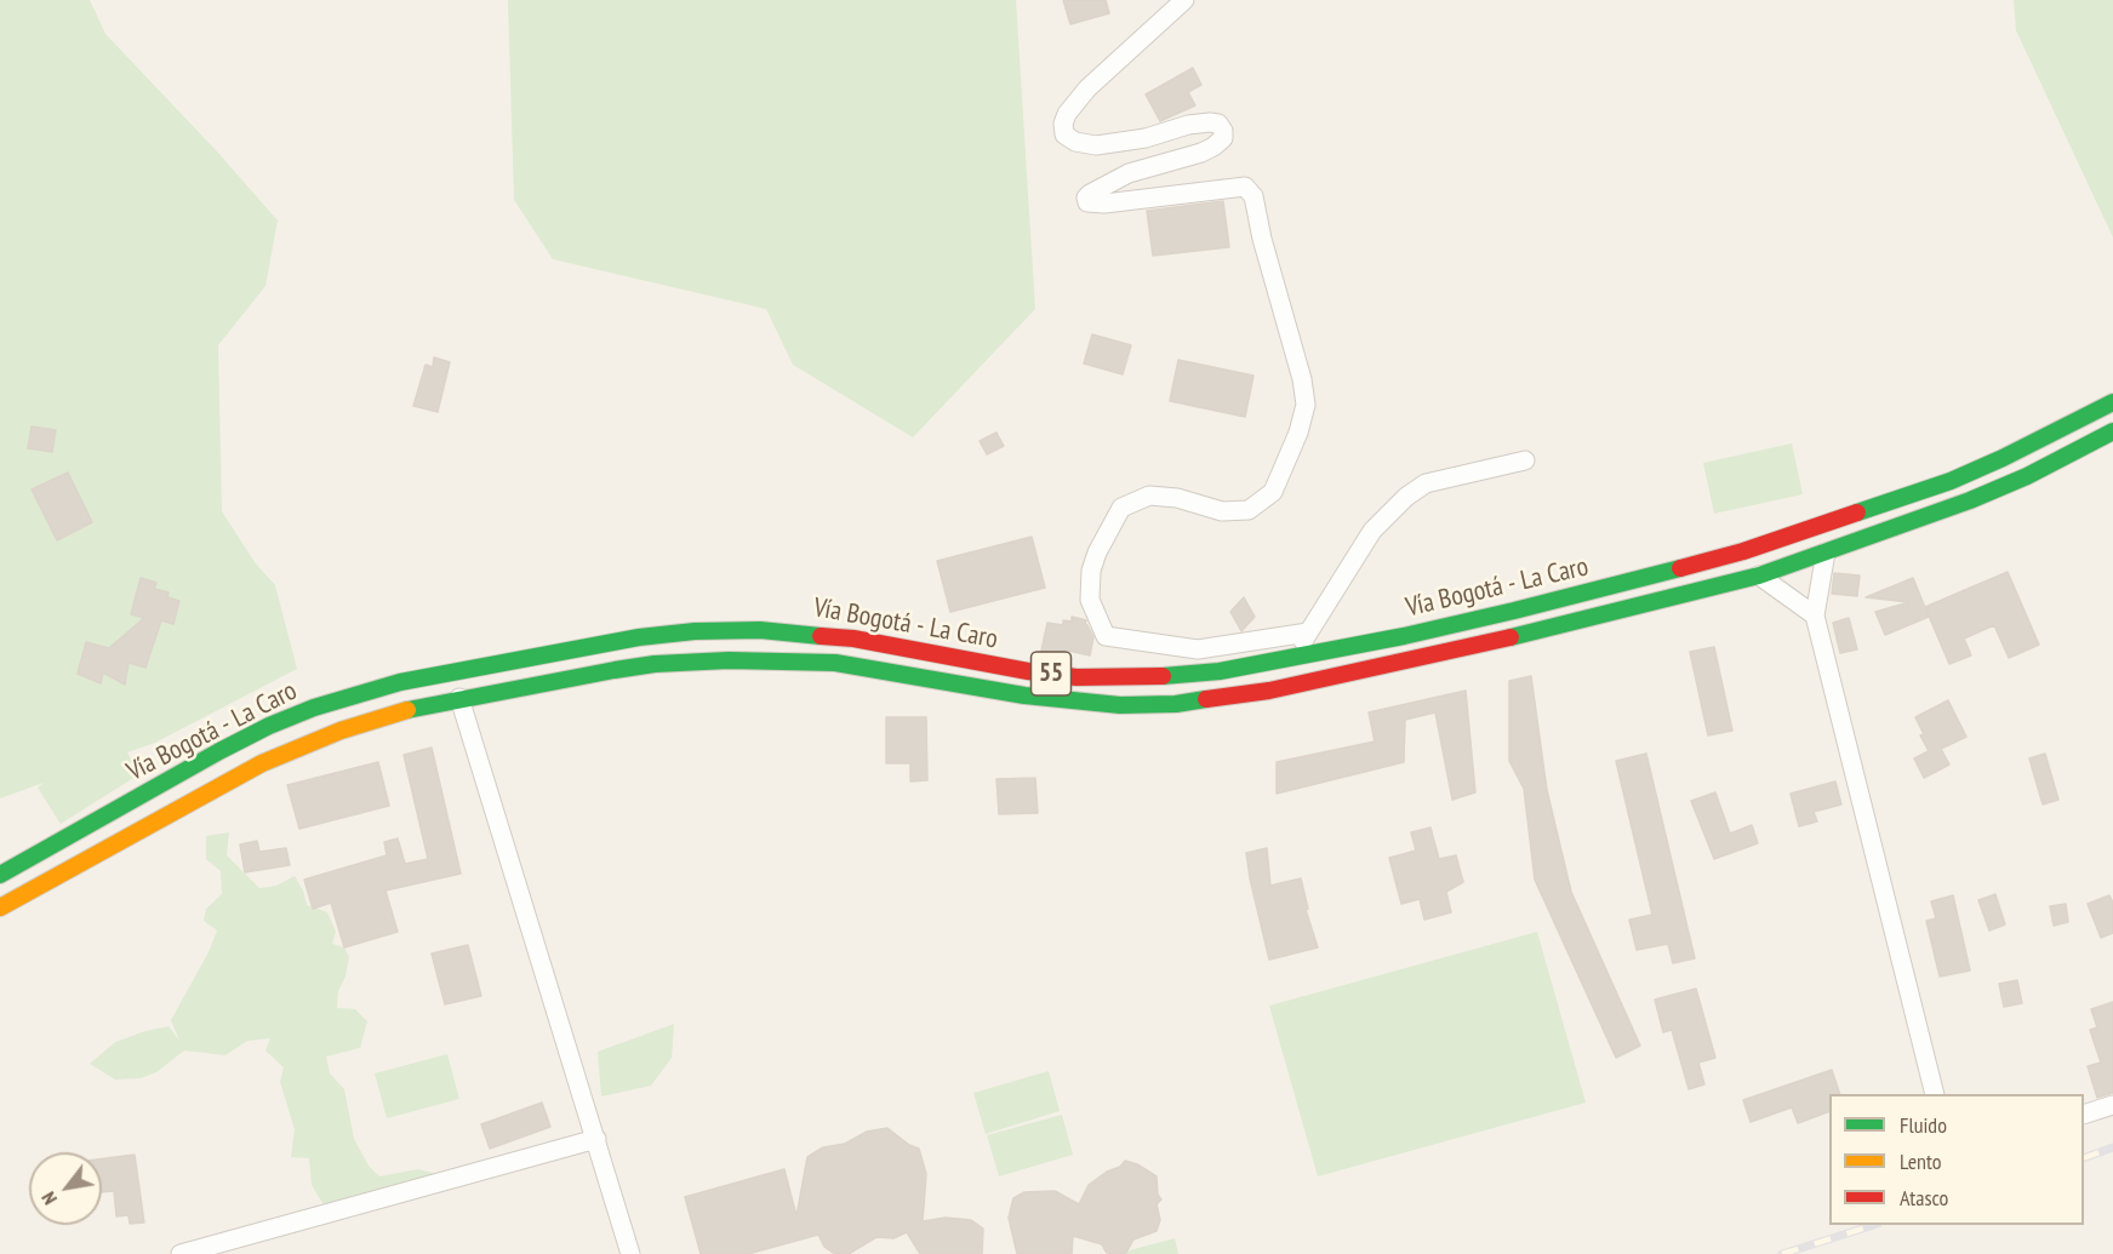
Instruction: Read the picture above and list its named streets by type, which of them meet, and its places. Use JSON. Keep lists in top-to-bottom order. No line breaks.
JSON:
{"streets":{"main road":["Vía Bogotá - La Caro","55"]},"legend":["Fluido","Lento","Atasco"],"north":"bottom left"}
